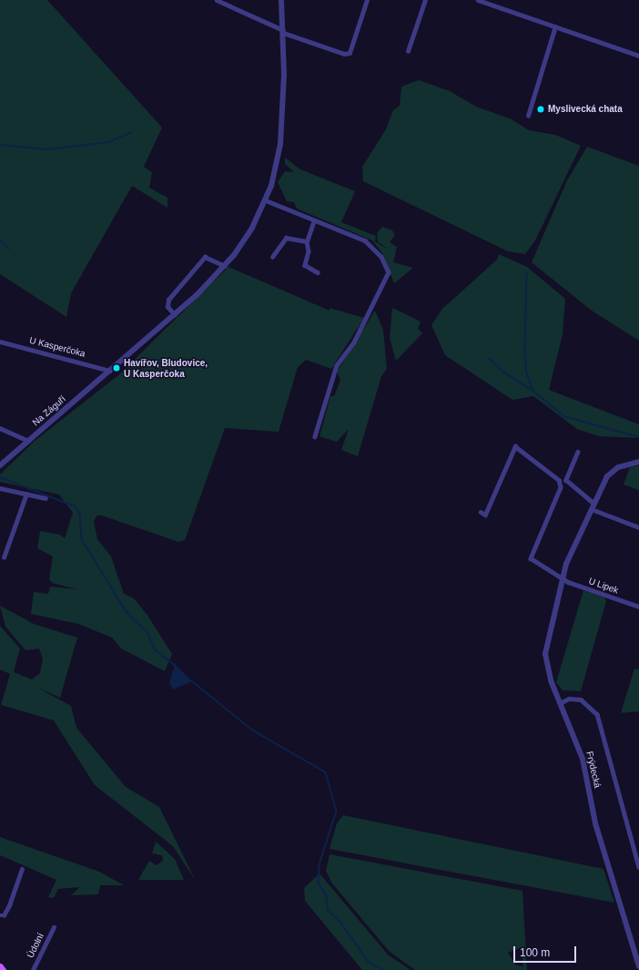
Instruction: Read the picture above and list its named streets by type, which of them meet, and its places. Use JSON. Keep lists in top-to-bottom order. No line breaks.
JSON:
{"streets":{"street":["U Kasperčoka","Na Záguří","U Lipek","Frýdecká","Údolní"]},"crossings":[["U Kasperčoka","Na Záguří"],["U Lipek","Frýdecká"]],"places":["Myslivecká chata","Havířov, Bludovice, U Kasperčoka"],"scale_bar":"100 m"}
